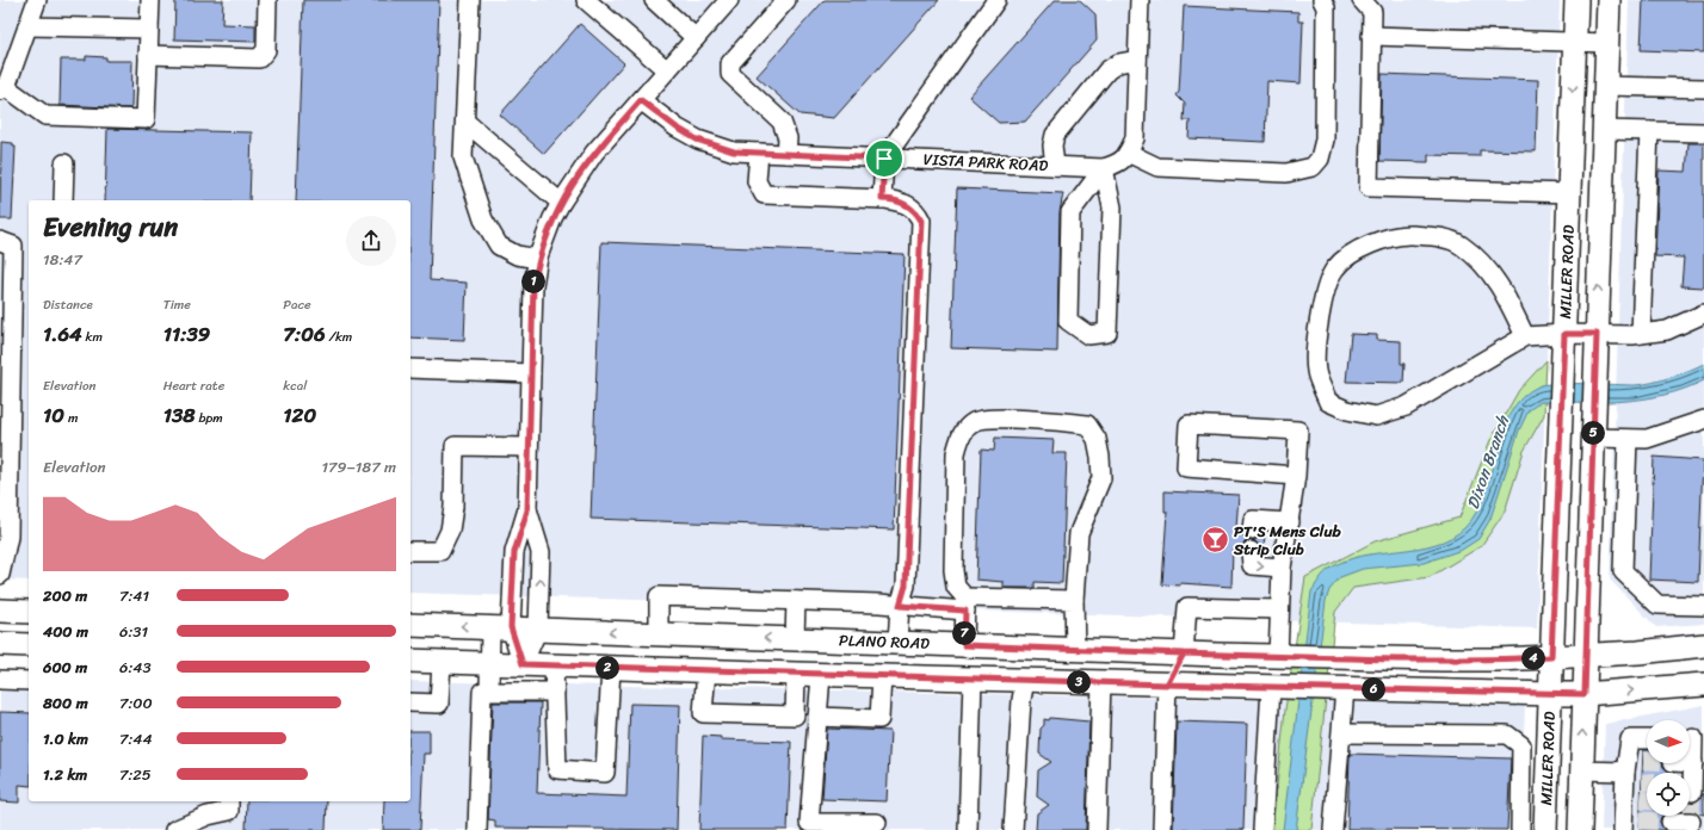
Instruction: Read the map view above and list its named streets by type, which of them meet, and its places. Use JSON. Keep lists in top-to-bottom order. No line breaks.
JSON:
{"streets":{"main road":["MILLER ROAD","PLANO ROAD"],"street":["VISTA PARK ROAD"]},"crossings":[["MILLER ROAD","PLANO ROAD"]],"water":["Dixon Branch"],"places":{"bar":["PT'S Mens Club Strip Club"]},"north":"right","page":{"heading":["Evening run","18:47"],"pins":["1","5","7","4","2","3","6"],"stats":[["Distance","1.64 km"],["Time","11:39"],["Pace","7:06 /km"],["Elevation","10 m"],["Heart rate","138 bpm"],["kcal","120"]],"chart":["Elevation","179–187 m"],"list":[{"name":"200 m","note":"7:41"},{"name":"400 m","note":"6:31"},{"name":"600 m","note":"6:43"},{"name":"800 m","note":"7:00"},{"name":"1.0 km","note":"7:44"},{"name":"1.2 km","note":"7:25"}]}}
